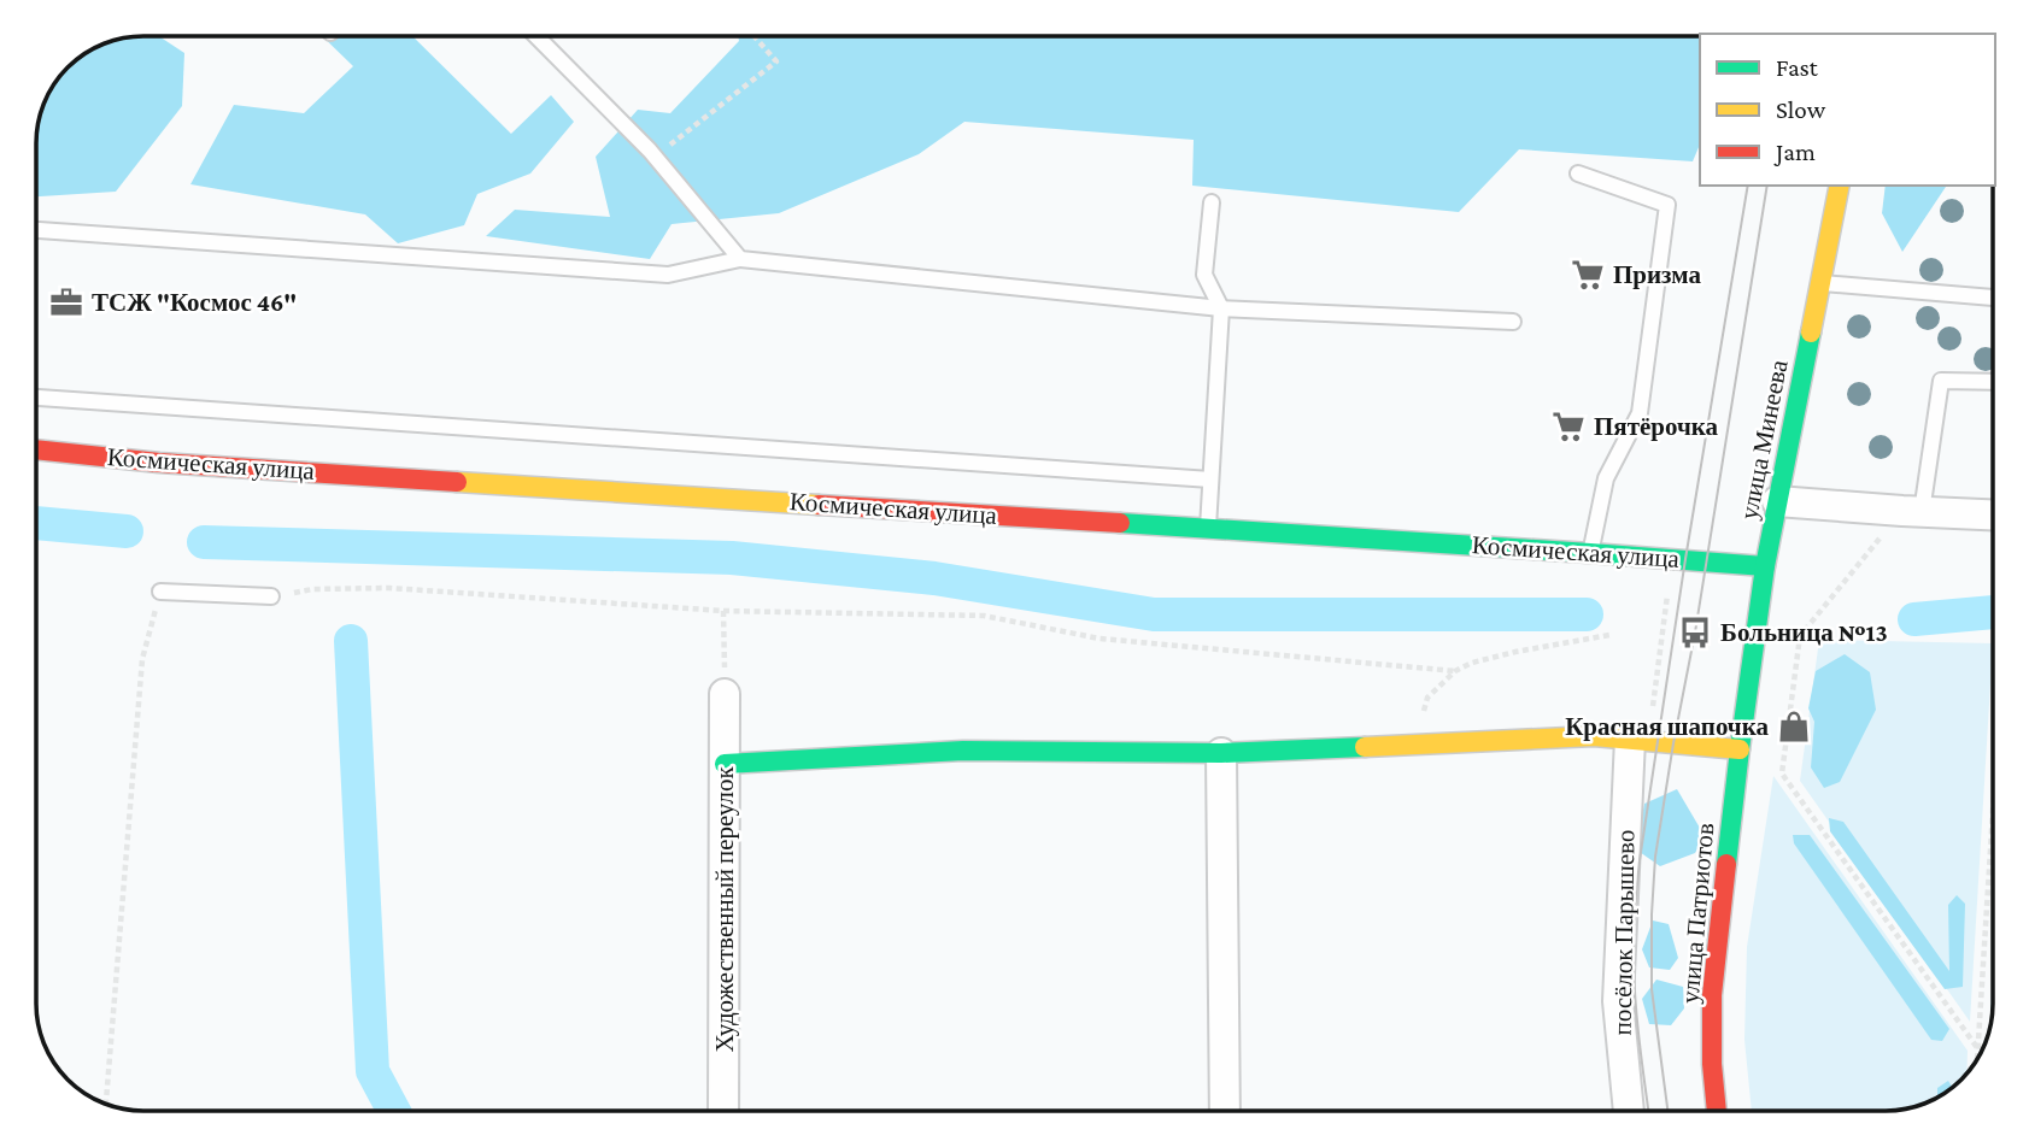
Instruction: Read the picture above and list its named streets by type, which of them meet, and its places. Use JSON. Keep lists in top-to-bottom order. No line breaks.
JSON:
{"streets":{"street":["улица Минеева","Космическая улица","Художественный переулок","улица Патриотов","посёлок Парышево"]},"crossings":[["улица Минеева","Космическая улица"],["улица Минеева","улица Патриотов"]],"places":{"supermarket":["Призма","Пятёрочка"],"office":["ТСЖ \"Космос 46\""],"bus stop":["Больница №13"],"shop":["Красная шапочка"]},"legend":["Fast","Slow","Jam"]}
